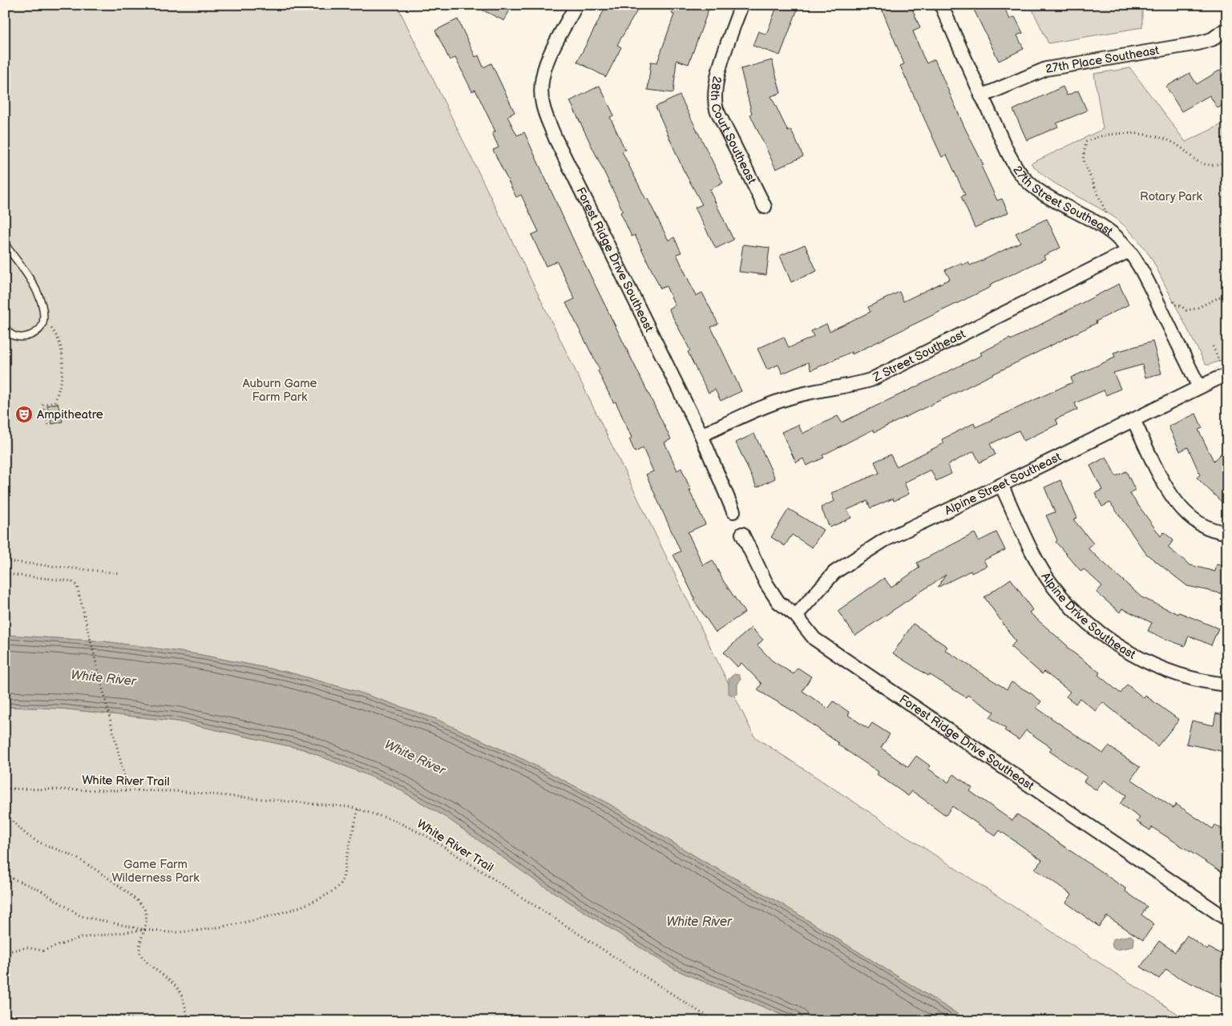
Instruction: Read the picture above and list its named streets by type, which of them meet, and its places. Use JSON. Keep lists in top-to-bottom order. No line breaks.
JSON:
{"streets":{"street":["27th Place Southeast","28th Court Southeast","27th Street Southeast","Forest Ridge Drive Southeast","Z Street Southeast","Alpine Street Southeast","Alpine Drive Southeast"],"path":["White River Trail"]},"crossings":[["27th Place Southeast","27th Street Southeast"],["27th Street Southeast","Z Street Southeast"],["27th Street Southeast","Alpine Street Southeast"],["Forest Ridge Drive Southeast","Z Street Southeast"],["Forest Ridge Drive Southeast","Alpine Street Southeast"],["Alpine Street Southeast","Alpine Drive Southeast"]],"water":["White River"],"parks":["Rotary Park","Auburn Game Farm Park","Game Farm Wilderness Park"],"places":{"theatre":["Ampitheatre"]}}
